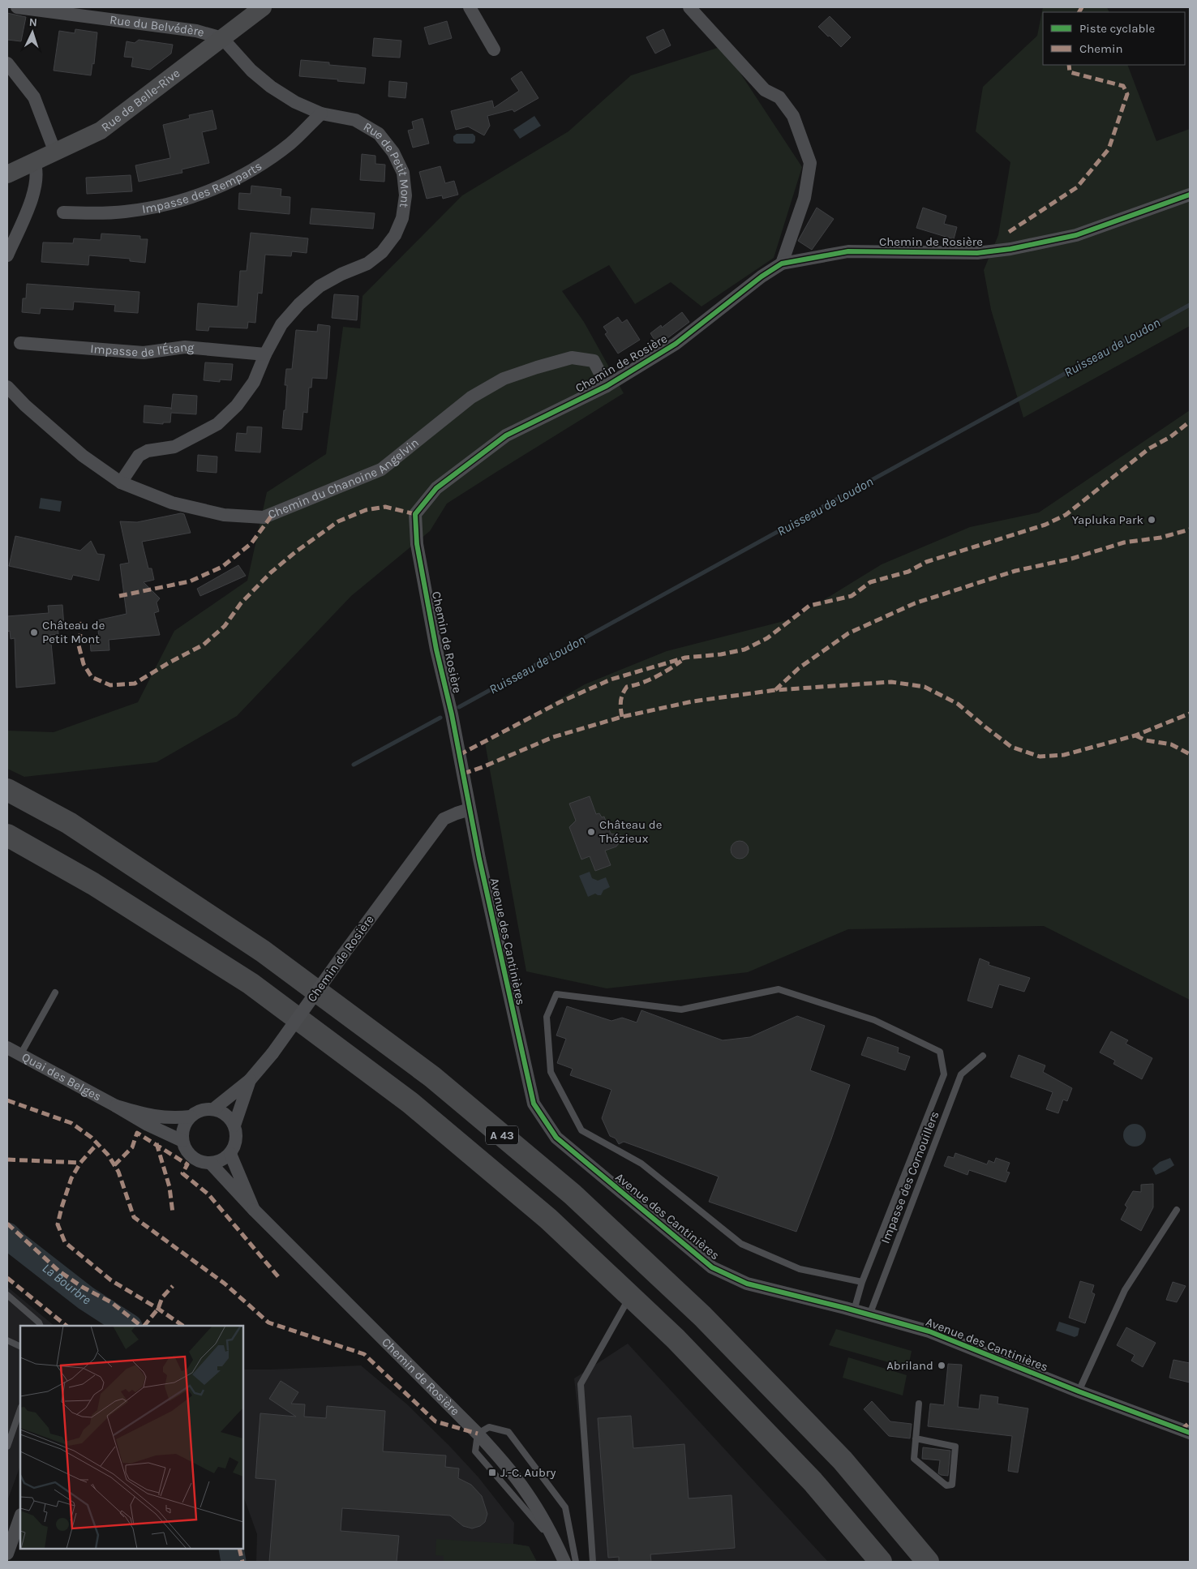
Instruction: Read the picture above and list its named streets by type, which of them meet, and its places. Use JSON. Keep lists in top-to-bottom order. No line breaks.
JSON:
{"streets":{"highway":["A 43"],"street":["Rue du Belvédère","Rue de Belle-Rive","Rue de Petit Mont","Impasse des Remparts","Chemin de Rosière","Impasse de l'Étang","Chemin du Chanoine Angelvin","Avenue des Cantinières","Quai des Belges"],"lane":["Impasse des Cornouillers"]},"crossings":[["Rue du Belvédère","Rue de Belle-Rive"],["Rue du Belvédère","Rue de Petit Mont"],["Rue de Belle-Rive","Rue de Petit Mont"],["Rue de Petit Mont","Impasse des Remparts"],["Rue de Petit Mont","Impasse de l'Étang"],["Rue de Petit Mont","Chemin du Chanoine Angelvin"],["Chemin de Rosière","Chemin du Chanoine Angelvin"],["Chemin de Rosière","Avenue des Cantinières"],["Chemin de Rosière","Quai des Belges"],["Avenue des Cantinières","Impasse des Cornouillers"]],"water":["Ruisseau de Loudon","La Bourbre"],"places":{"other":["Yapluka Park","Château de Petit Mont","Château de Thézieux","Abriland"],"transit":["J.-C. Aubry"]},"legend":["Piste cyclable","Chemin"],"north":"top"}
